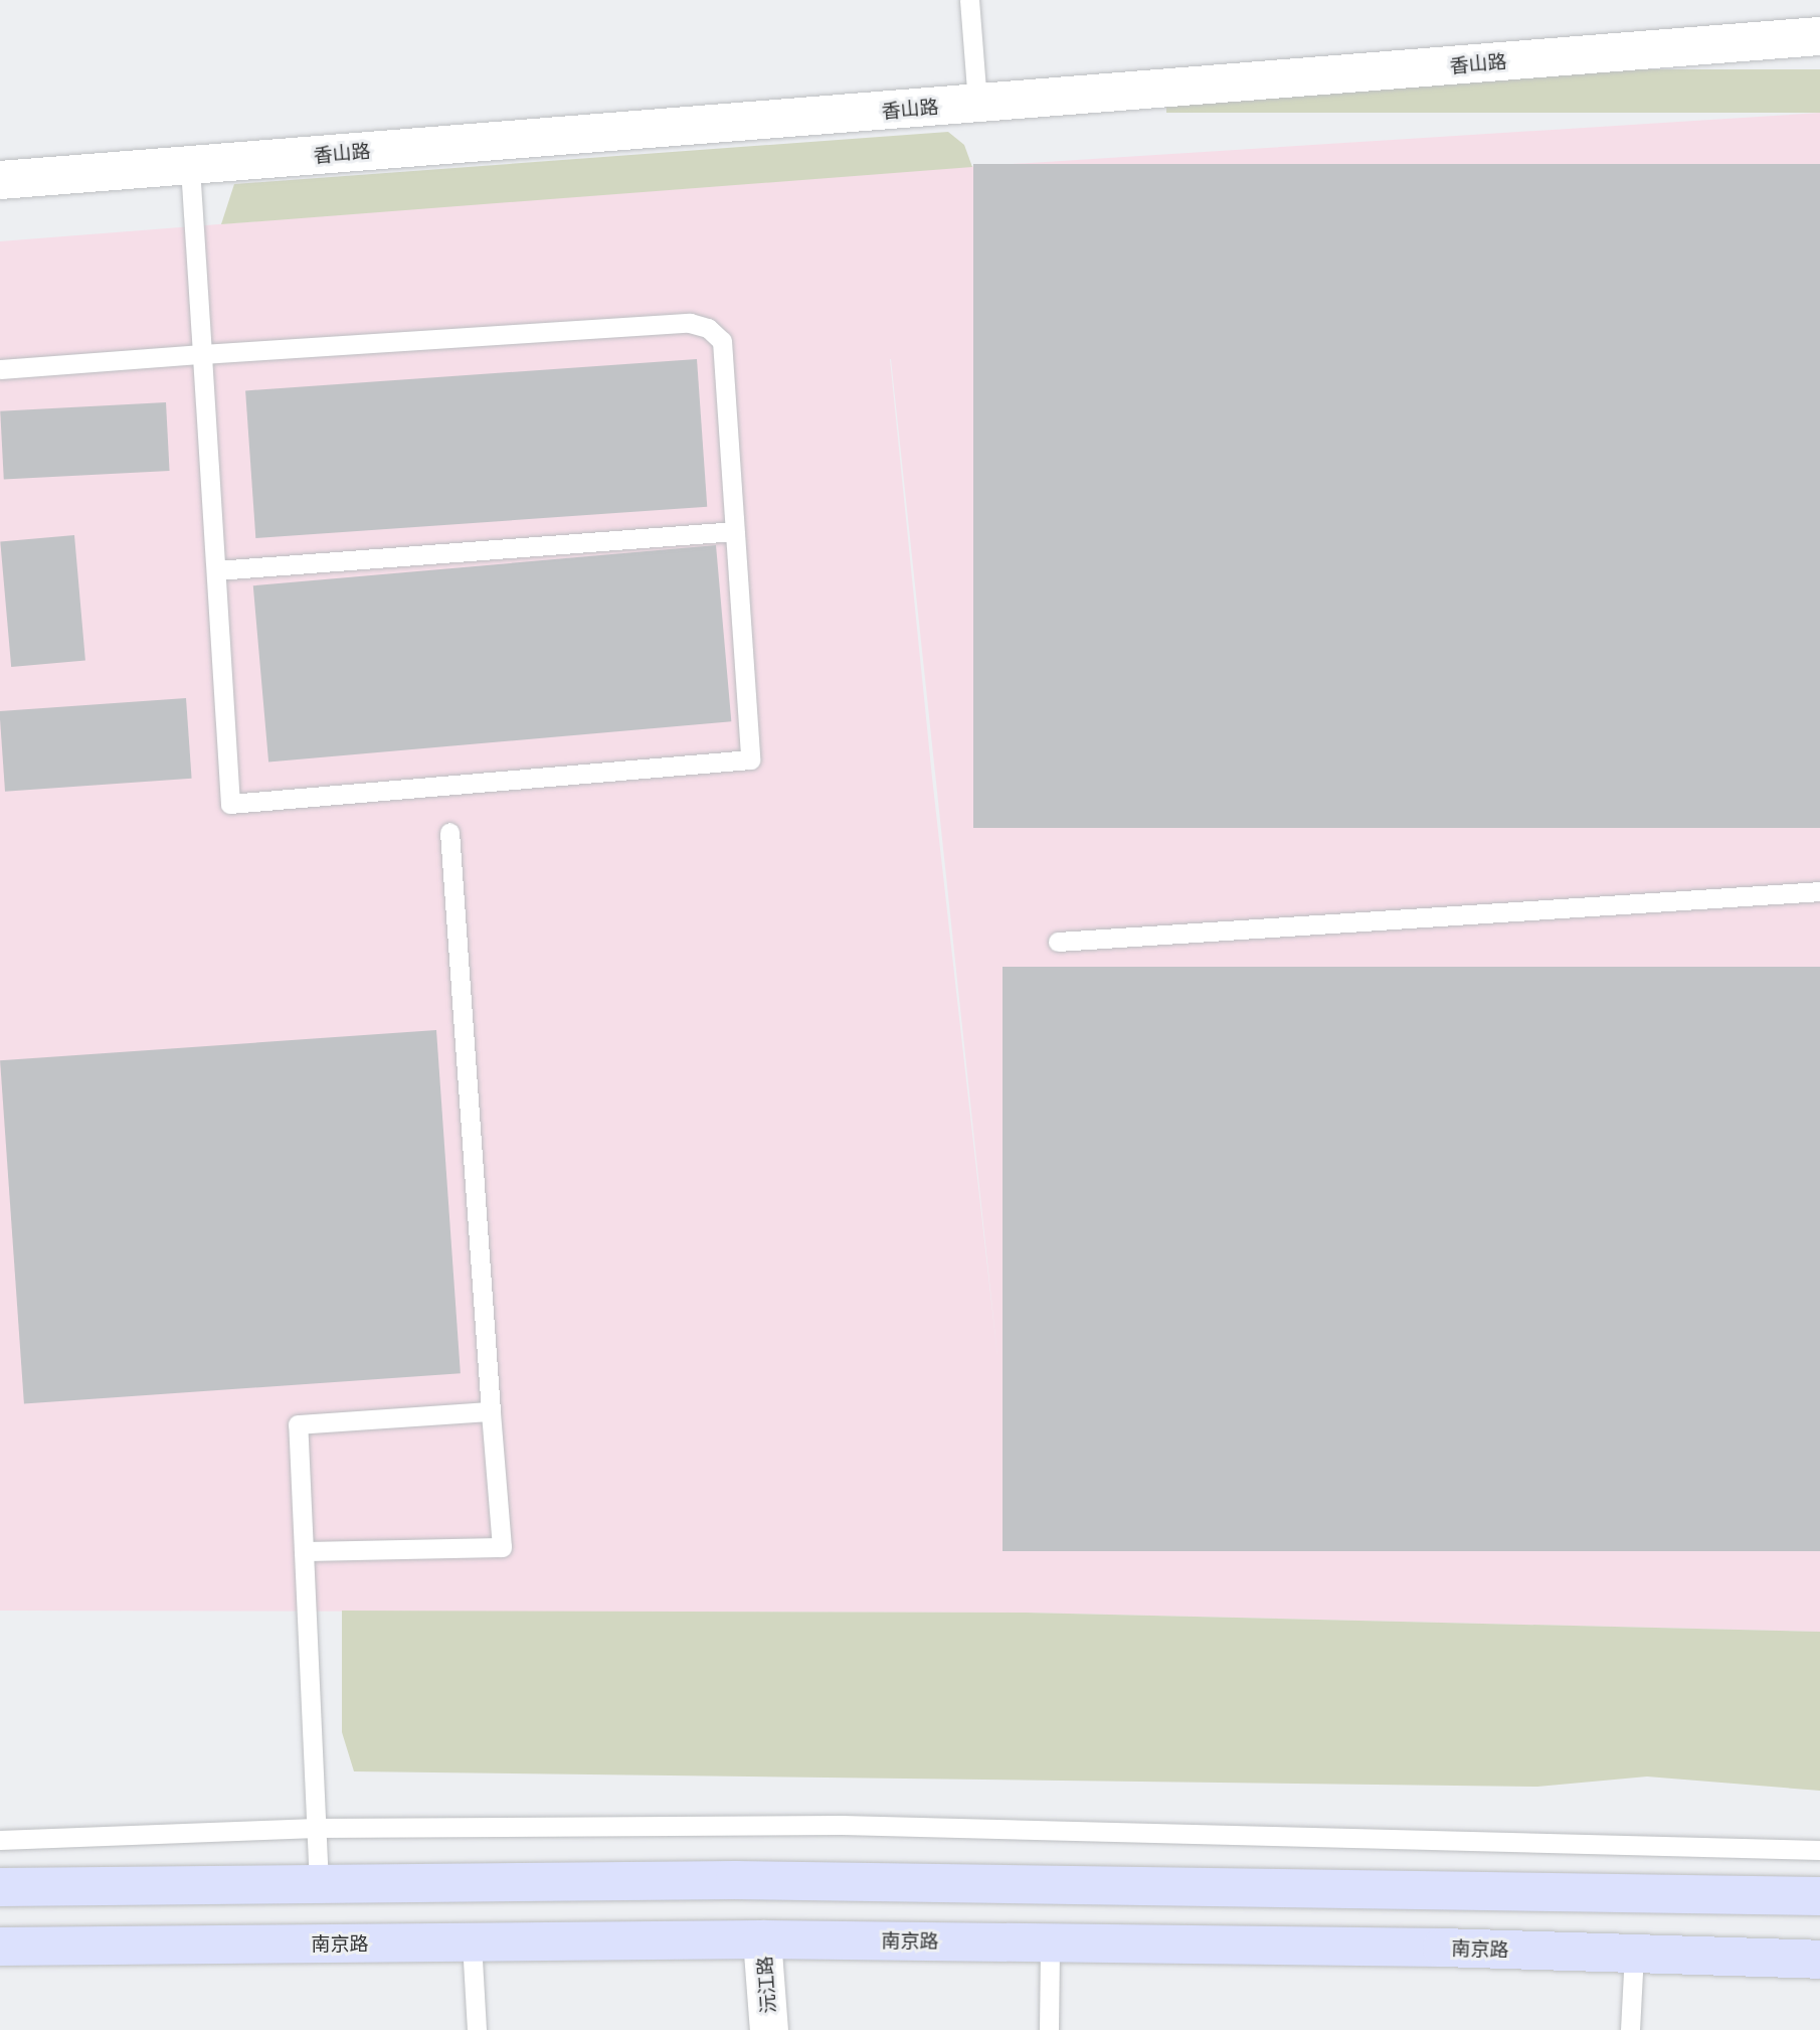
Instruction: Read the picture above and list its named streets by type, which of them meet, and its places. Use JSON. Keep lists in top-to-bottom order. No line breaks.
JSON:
{"streets":{"main road":["南京路"],"street":["香山路","沅江路"]},"crossings":[["南京路","沅江路"]]}
